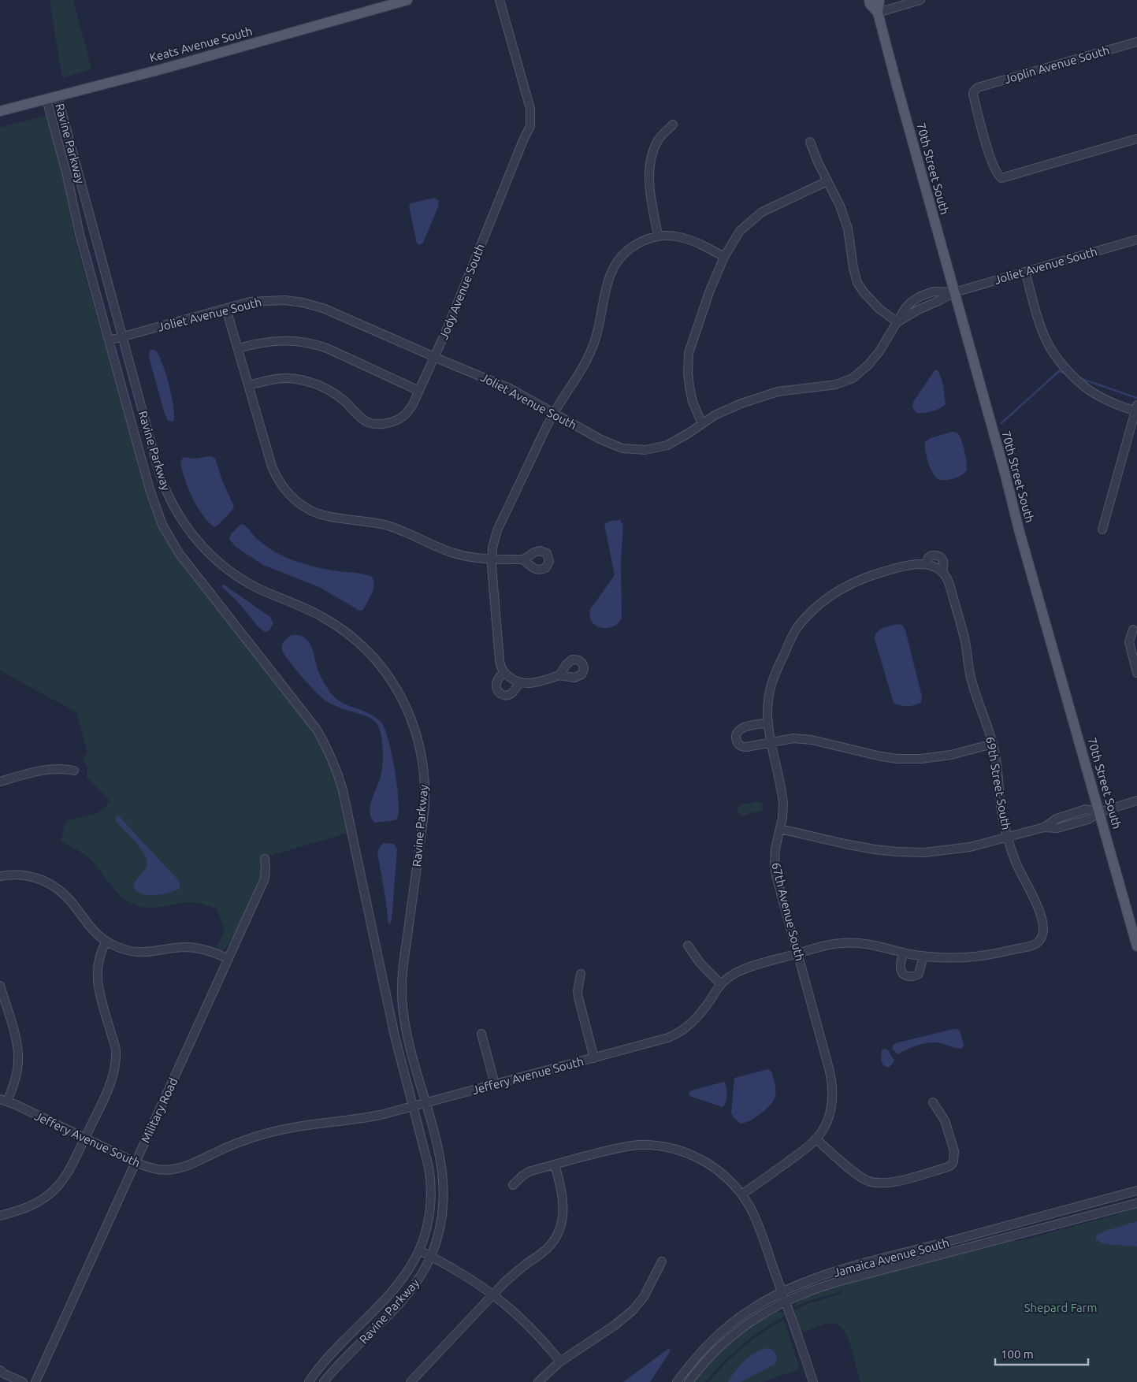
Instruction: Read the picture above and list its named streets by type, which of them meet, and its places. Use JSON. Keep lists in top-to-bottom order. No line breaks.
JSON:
{"streets":{"main road":["Keats Avenue South","70th Street South"],"street":["Joplin Avenue South","Ravine Parkway","Joliet Avenue South","Jody Avenue South","69th Street South","67th Avenue South","Jeffery Avenue South","Military Road","Jamaica Avenue South"]},"crossings":[["Keats Avenue South","Ravine Parkway"],["Ravine Parkway","Joliet Avenue South"],["Ravine Parkway","Jeffery Avenue South"],["70th Street South","Joliet Avenue South"],["Joliet Avenue South","Jody Avenue South"],["69th Street South","Jeffery Avenue South"],["67th Avenue South","Jeffery Avenue South"],["Jeffery Avenue South","Military Road"]],"parks":["Shepard Farm"],"scale_bar":"100 m"}
